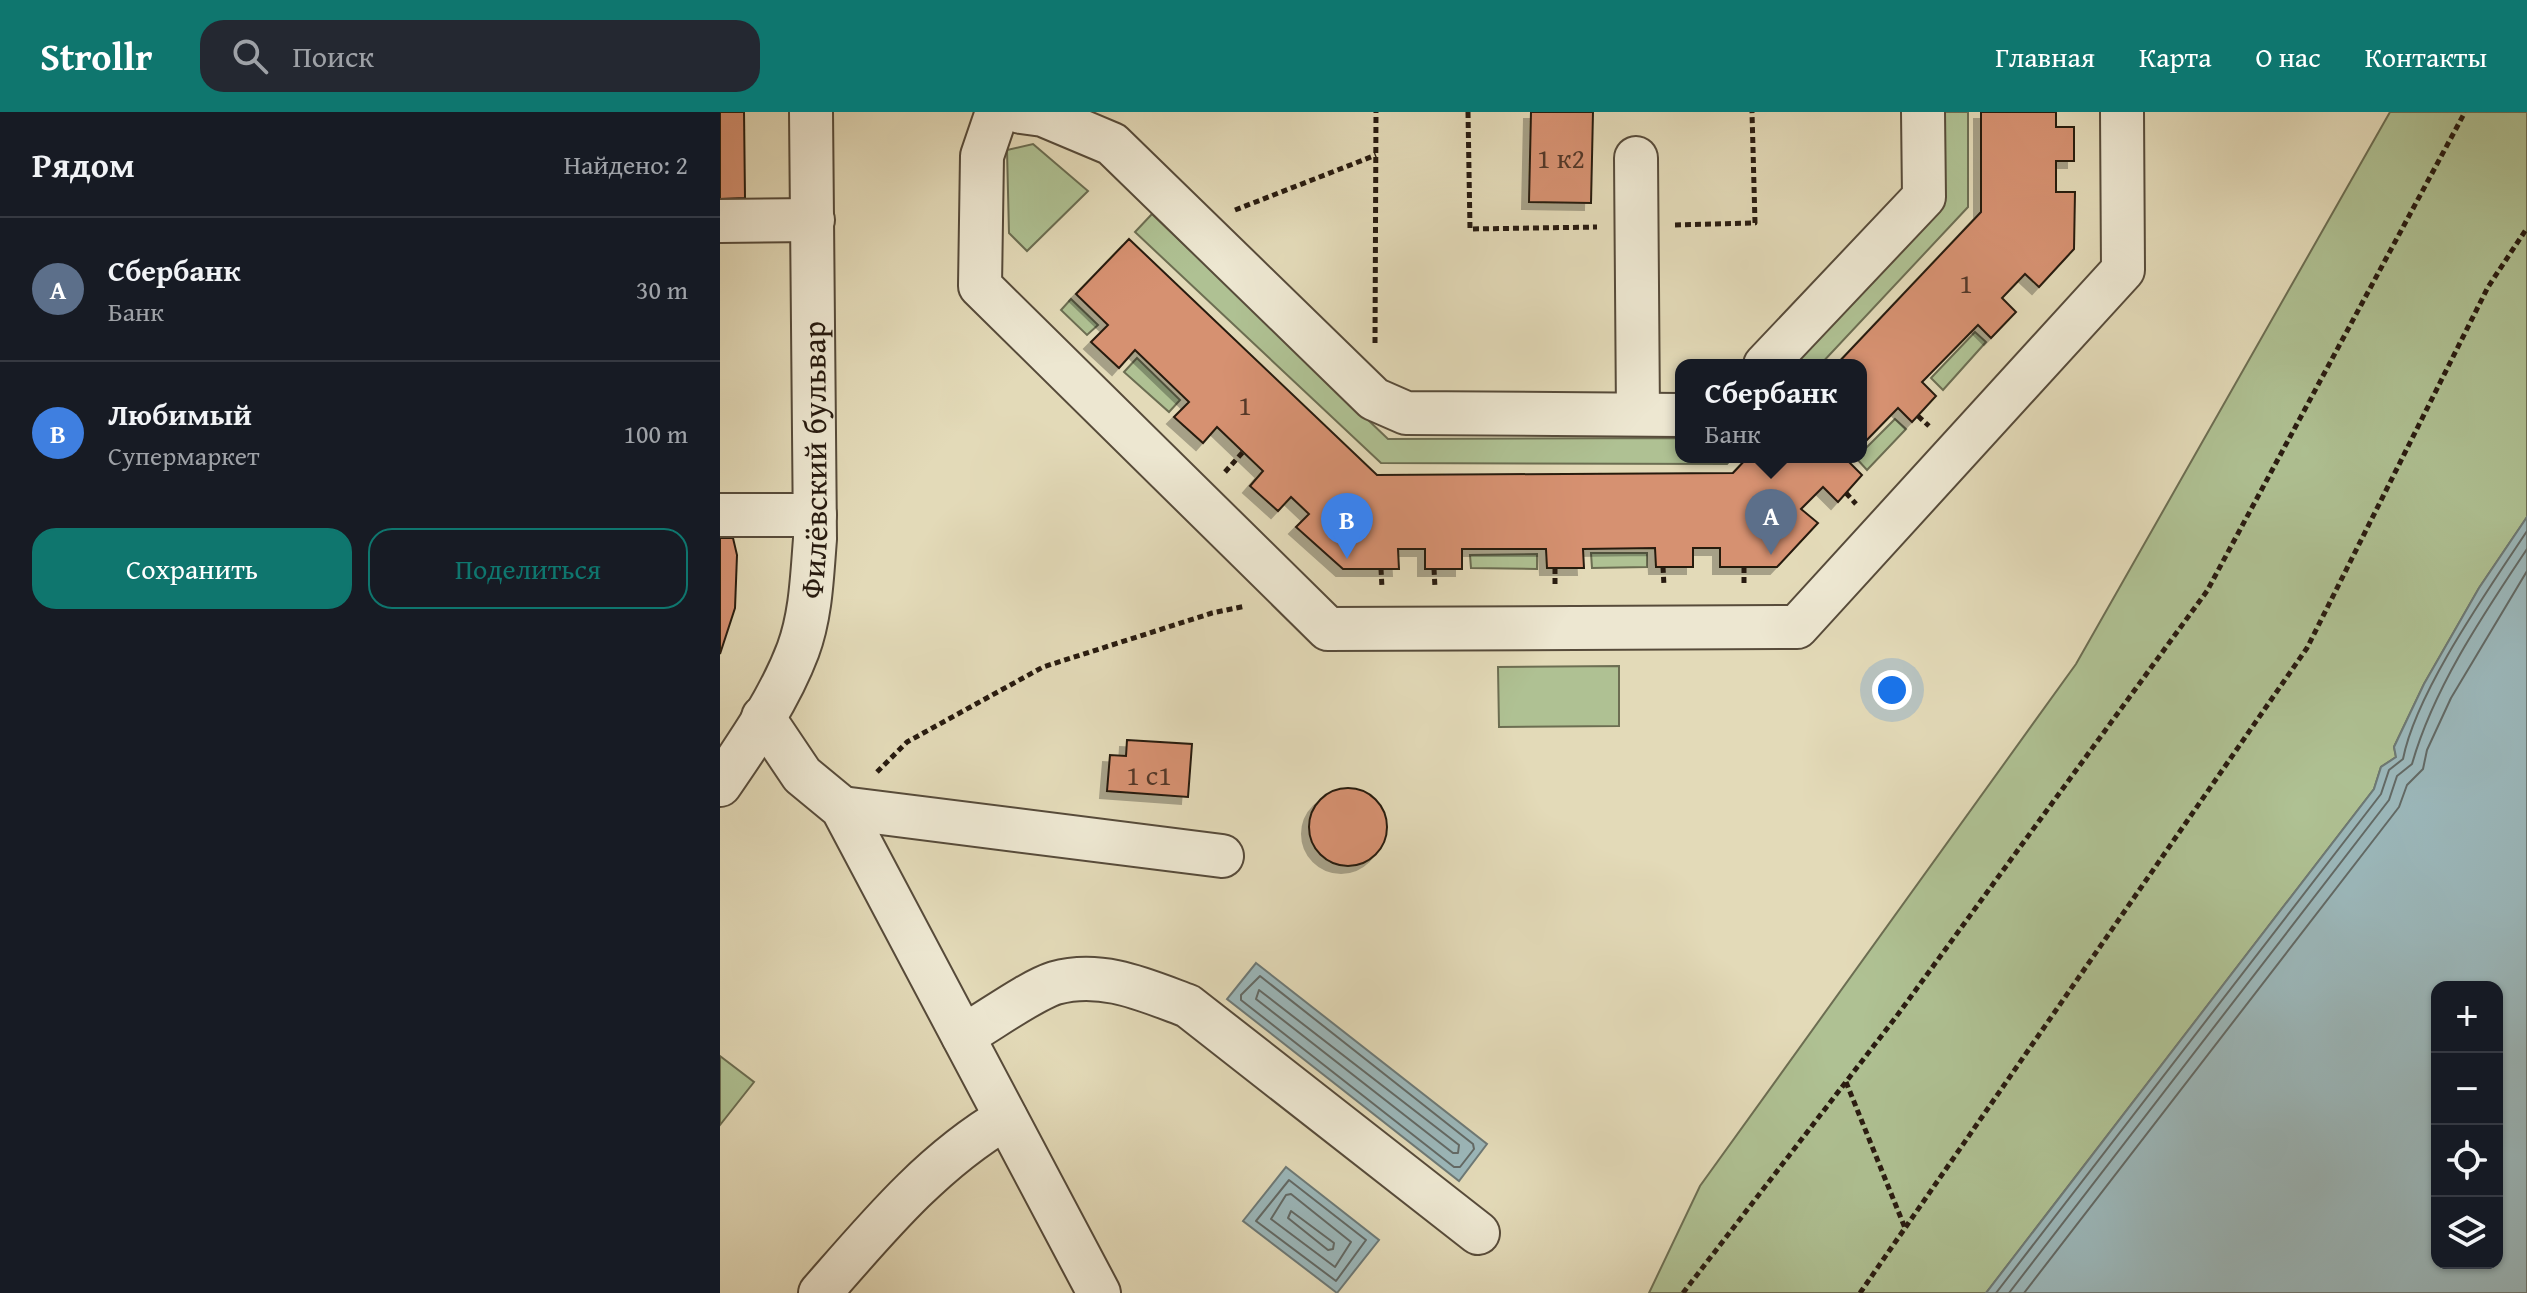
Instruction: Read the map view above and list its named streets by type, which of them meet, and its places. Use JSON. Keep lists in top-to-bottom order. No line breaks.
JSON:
{"streets":{"street":["Филёвский бульвар"]},"house_numbers":["1 к2","1","1","1 с1"],"page":{"header":"Strollr","search":"Поиск","nav":["Главная","Карта","О нас","Контакты"],"heading":["Рядом","Найдено: 2"],"list":[{"mark":"A","name":"Сбербанк","note":"Банк","value":"30 m"},{"mark":"B","name":"Любимый","note":"Супермаркет","value":"100 m"}],"popup":["Сбербанк","Банк"],"pins":["A","B"],"buttons":["Сохранить","Поделиться"],"map_buttons":["+","−"]}}
